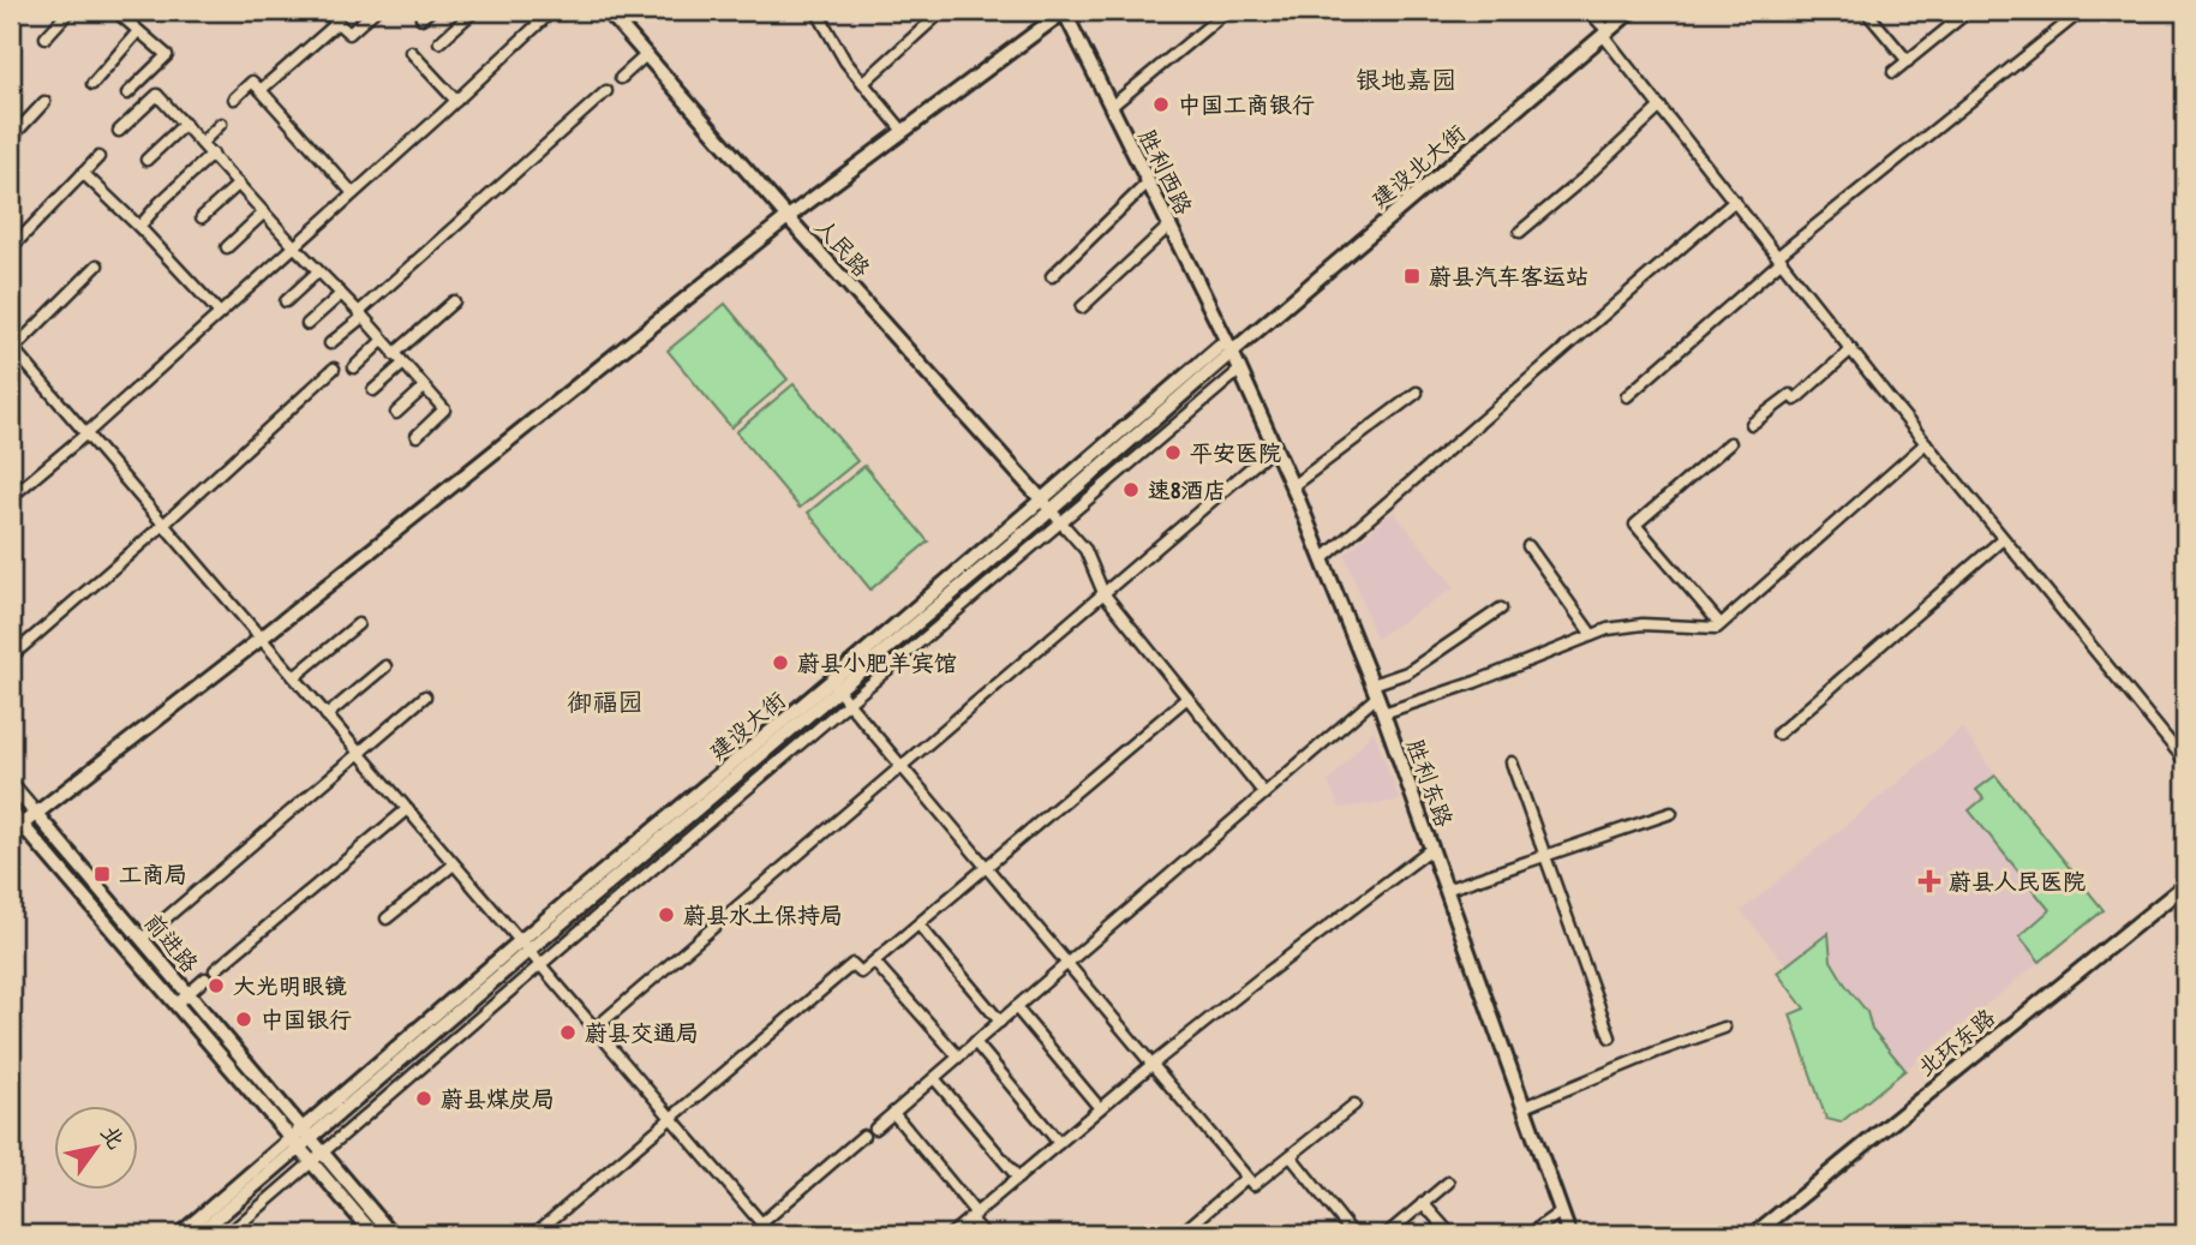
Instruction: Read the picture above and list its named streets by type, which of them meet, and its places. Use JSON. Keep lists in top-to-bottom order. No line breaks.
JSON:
{"streets":{"main road":["建设北大街","胜利西路","人民路","建设大街","胜利东路","前进路","北环东路"]},"crossings":[["建设北大街","胜利西路"],["建设北大街","建设大街"],["建设北大街","胜利东路"],["胜利西路","建设大街"],["胜利西路","胜利东路"],["人民路","建设大街"],["建设大街","胜利东路"],["建设大街","前进路"]],"districts":["银地嘉园","御福园"],"places":{"other":["中国工商银行","平安医院","速8酒店","蔚县小肥羊宾馆","蔚县水土保持局","大光明眼镜","中国银行","蔚县交通局","蔚县煤炭局"],"transit":["蔚县汽车客运站","工商局"],"health":["蔚县人民医院"]},"north":"top right"}
